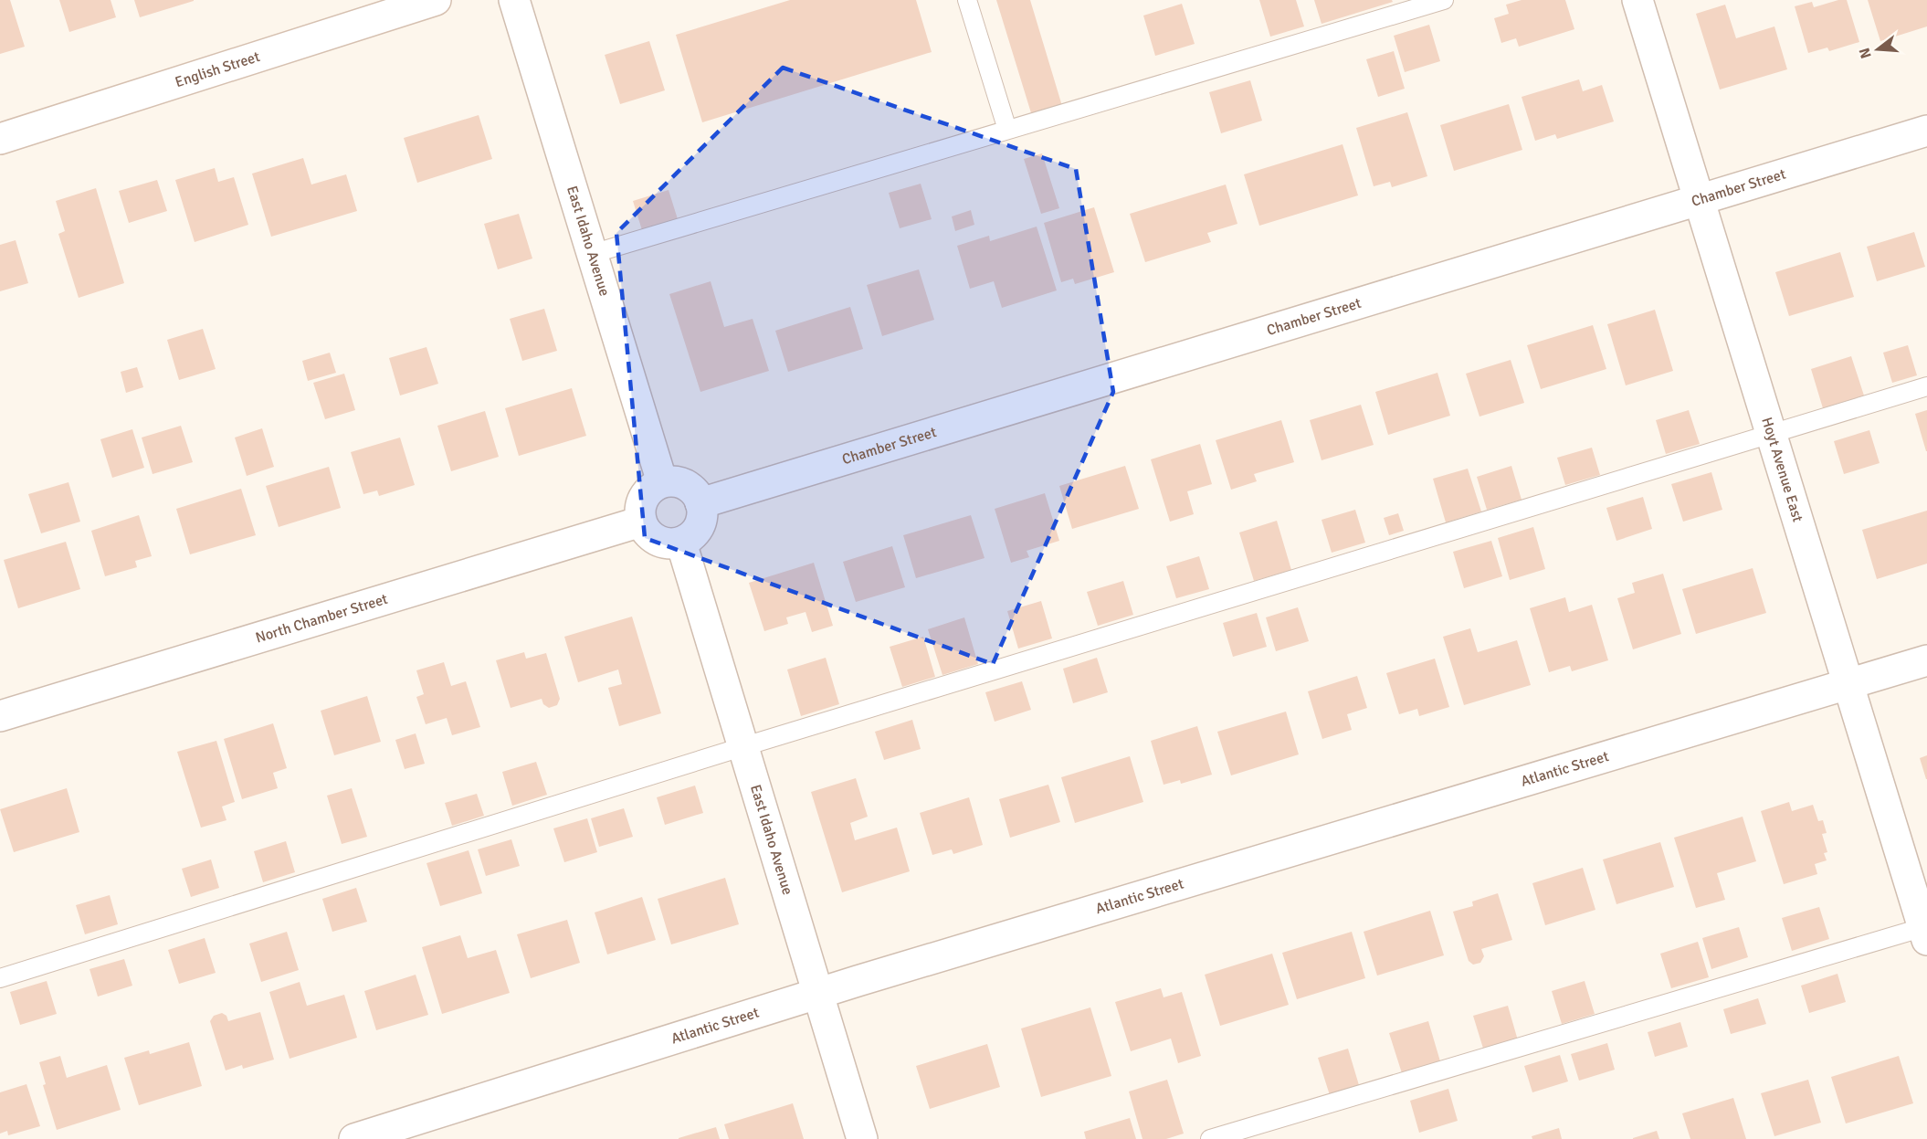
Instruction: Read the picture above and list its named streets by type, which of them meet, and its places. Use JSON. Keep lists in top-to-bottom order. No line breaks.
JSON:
{"streets":{"street":["English Street","Chamber Street","East Idaho Avenue","Hoyt Avenue East","North Chamber Street","Atlantic Street"]},"crossings":[["Chamber Street","East Idaho Avenue"],["Chamber Street","Hoyt Avenue East"],["Chamber Street","North Chamber Street"],["East Idaho Avenue","North Chamber Street"],["East Idaho Avenue","Atlantic Street"],["Hoyt Avenue East","Atlantic Street"]],"north":"left"}
